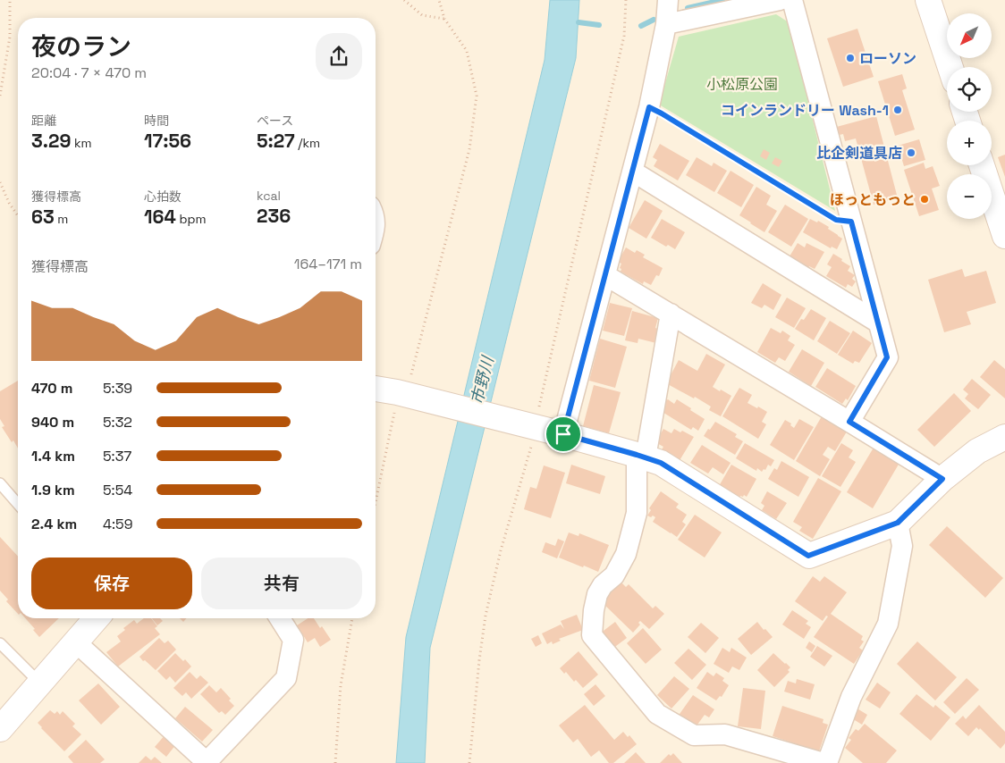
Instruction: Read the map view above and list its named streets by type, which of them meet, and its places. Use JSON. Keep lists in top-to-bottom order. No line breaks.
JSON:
{"water":["市野川"],"parks":["小松原公園"],"places":["ローソン","コインランドリー Wash-1","比企剣道具店","ほっともっと"],"north":"bottom left","page":{"map_buttons":["+","−"],"heading":["夜のラン","20:04 · 7 × 470 m"],"stats":[["距離","3.29 km"],["時間","17:56"],["ペース","5:27 /km"],["獲得標高","63 m"],["心拍数","164 bpm"],["kcal","236"]],"chart":["獲得標高","164–171 m"],"list":[{"name":"470 m","note":"5:39"},{"name":"940 m","note":"5:32"},{"name":"1.4 km","note":"5:37"},{"name":"1.9 km","note":"5:54"},{"name":"2.4 km","note":"4:59"}],"buttons":["保存","共有"]}}
